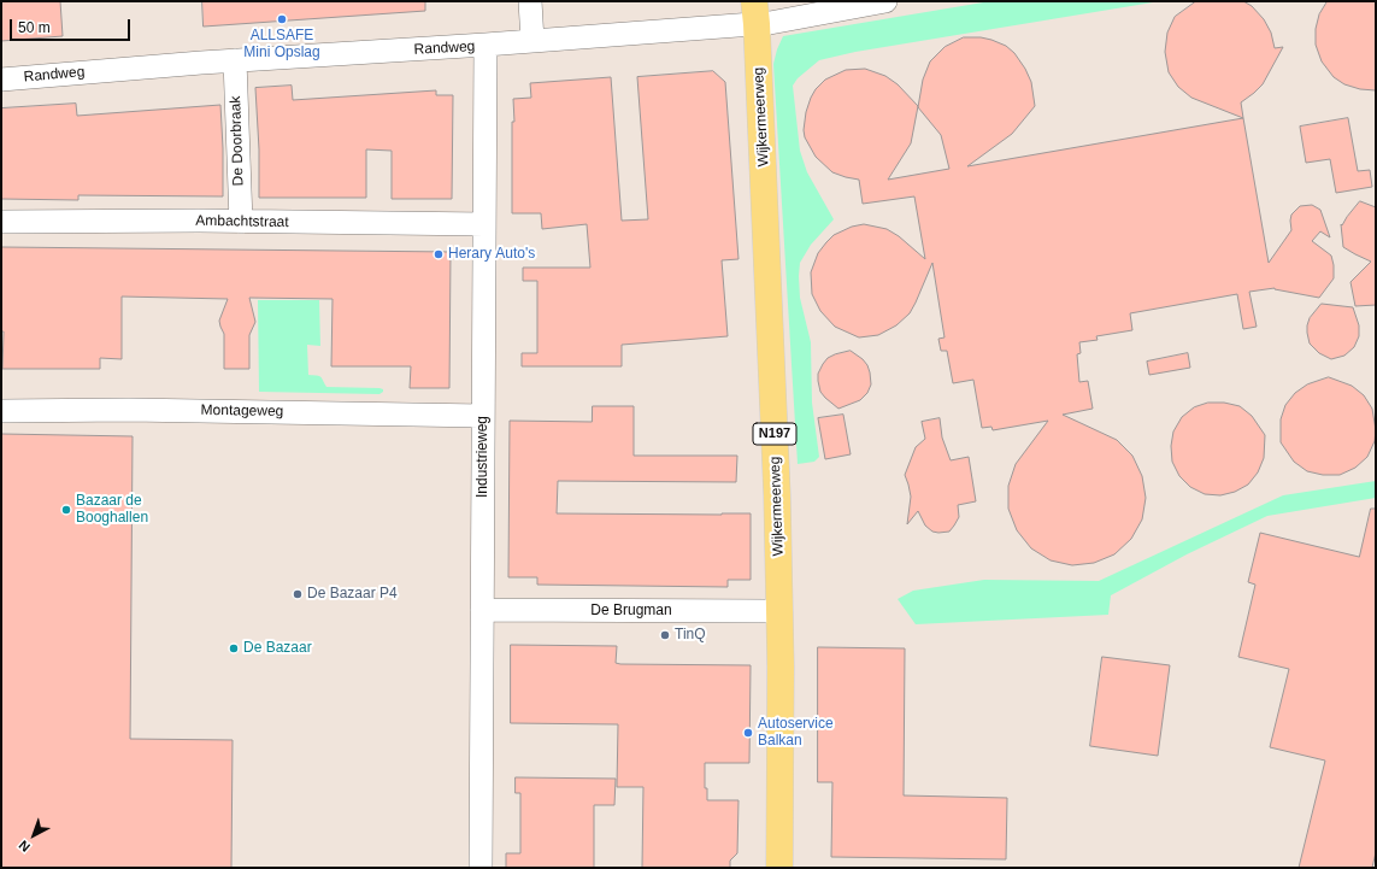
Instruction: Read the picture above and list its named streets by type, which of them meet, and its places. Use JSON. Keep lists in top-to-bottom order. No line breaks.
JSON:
{"streets":{"main road":["Wijkermeerweg","N197"],"street":["Randweg","De Doorbraak","Ambachtstraat","Montageweg","Industrieweg","De Brugman"]},"crossings":[["Randweg","Wijkermeerweg"],["Randweg","De Doorbraak"],["Randweg","Industrieweg"],["Wijkermeerweg","De Brugman"],["De Doorbraak","Ambachtstraat"],["Ambachtstraat","Industrieweg"],["Montageweg","Industrieweg"],["Industrieweg","De Brugman"]],"places":["ALLSAFE Mini Opslag","Herary Auto's","Bazaar de Booghallen","De Bazaar P4","TinQ","De Bazaar","Autoservice Balkan"],"scale_bar":"50 m","north":"bottom left"}
